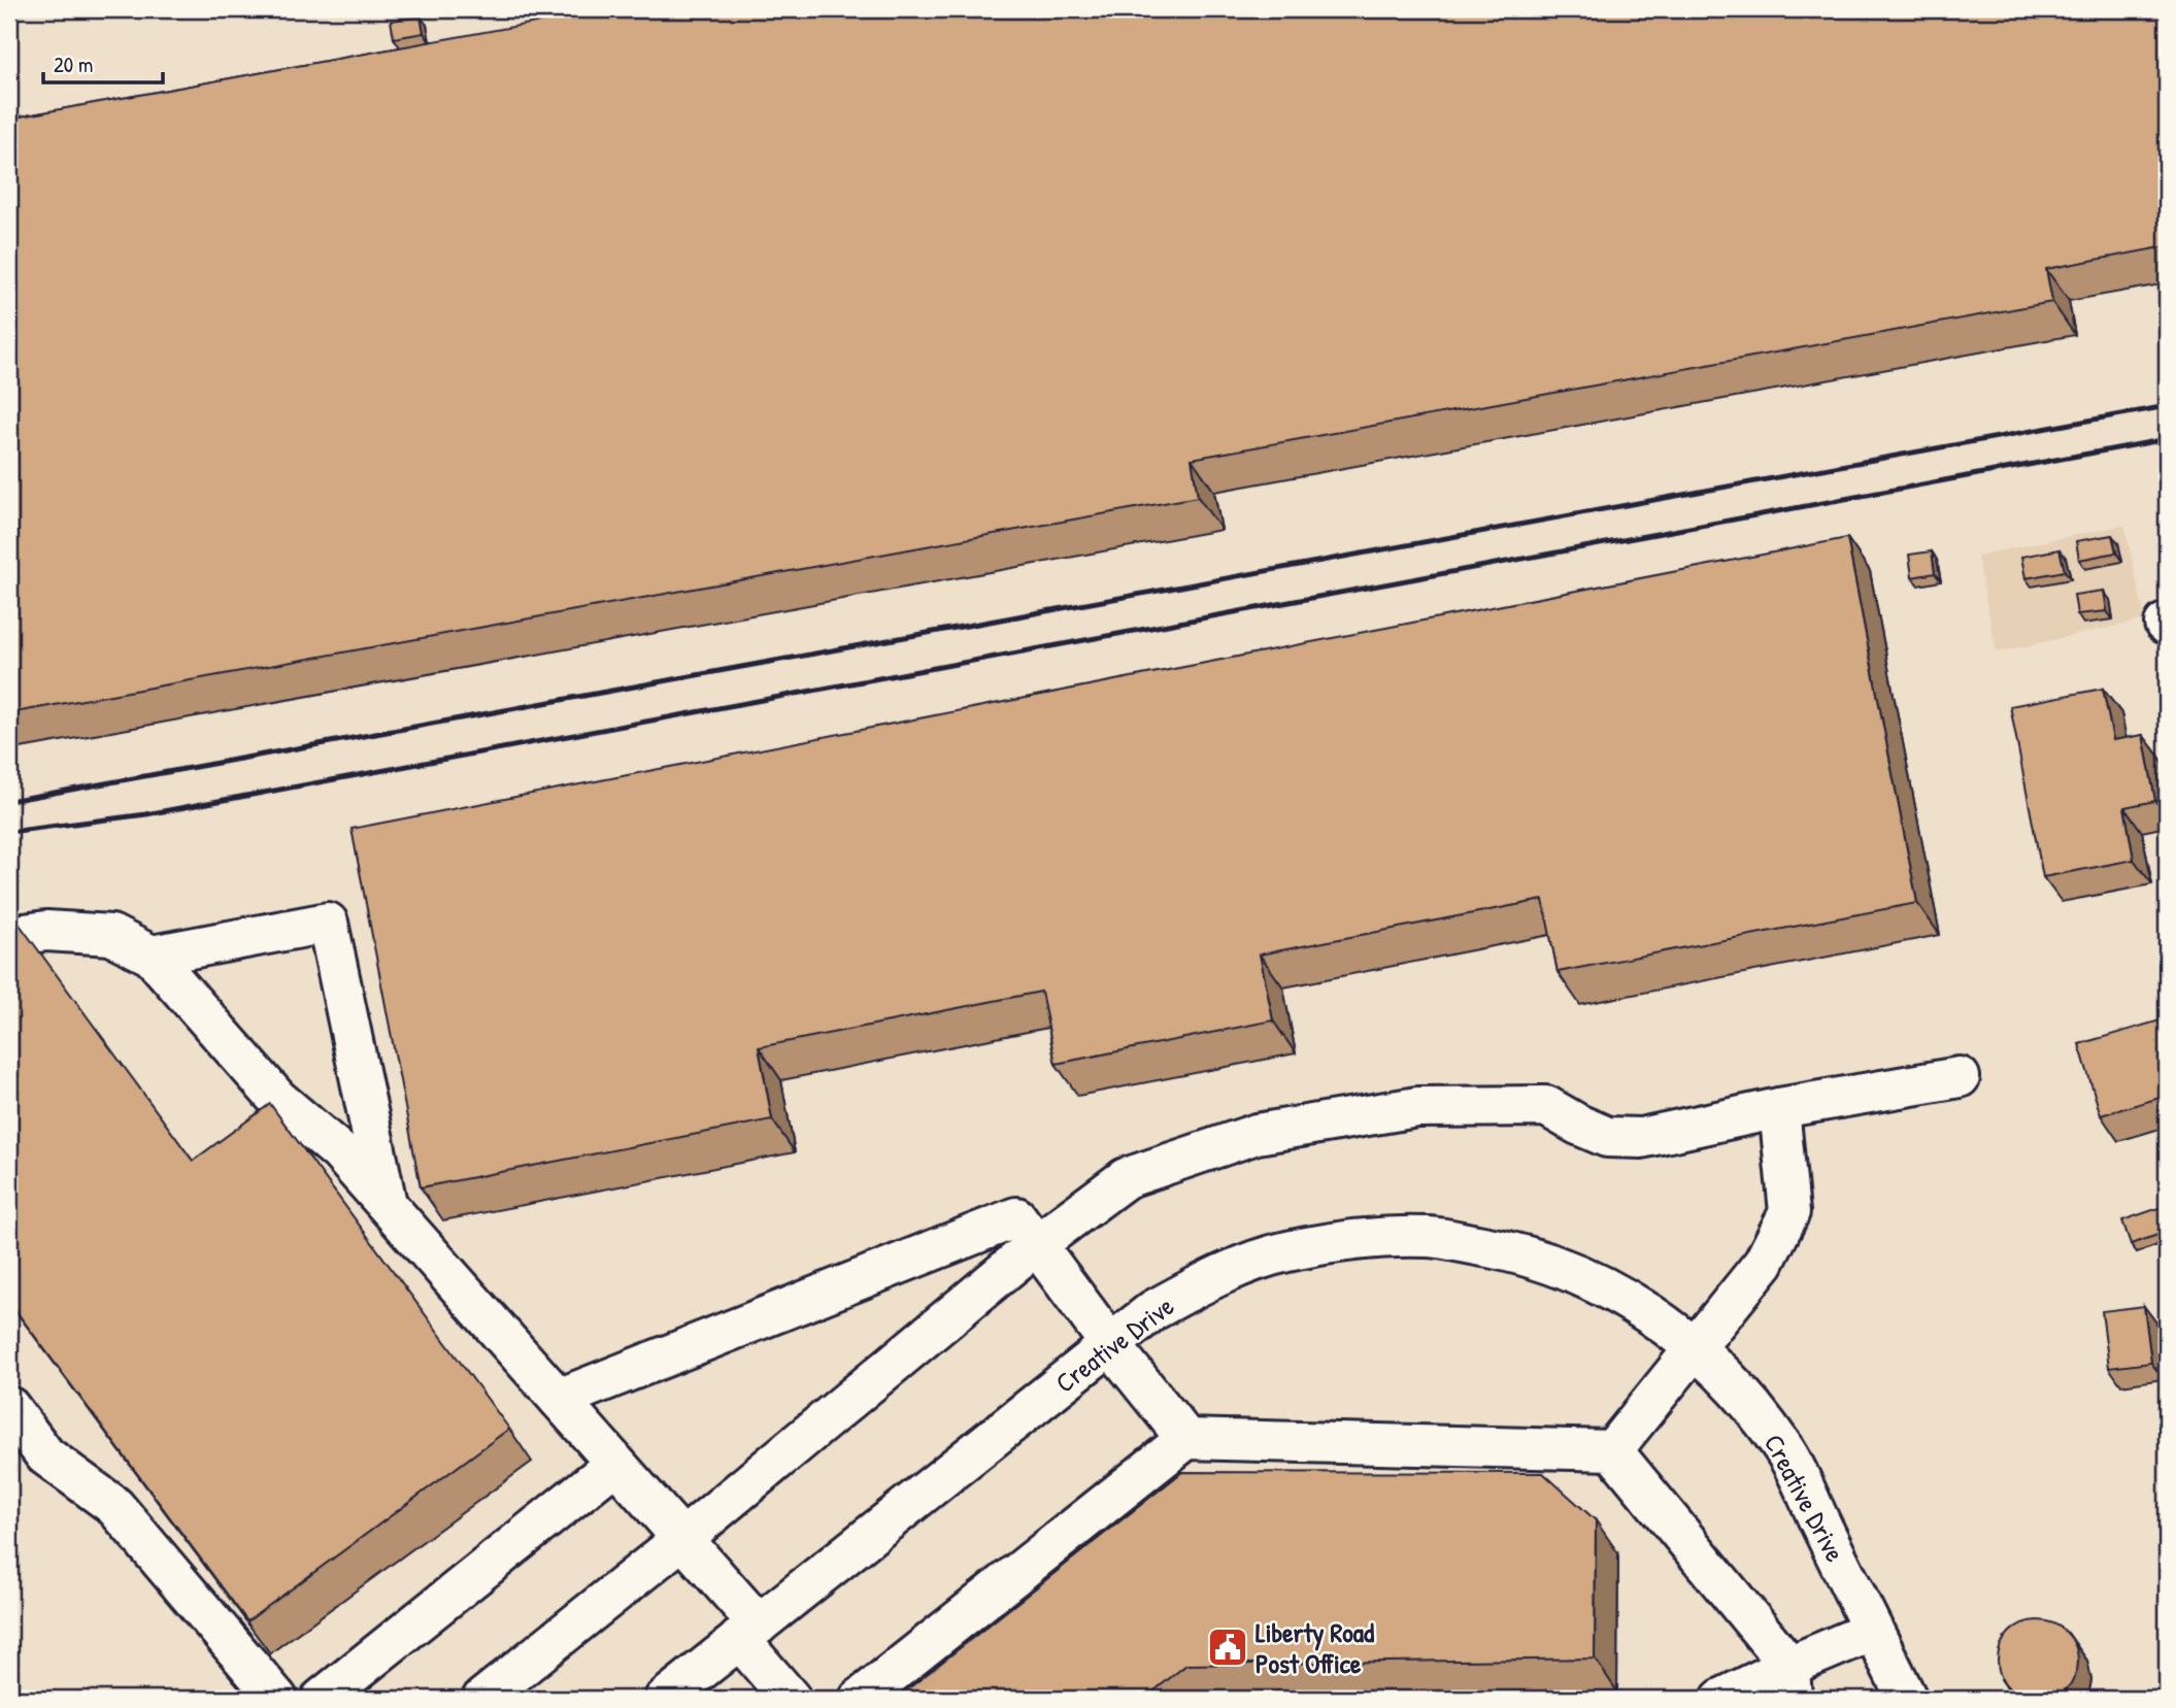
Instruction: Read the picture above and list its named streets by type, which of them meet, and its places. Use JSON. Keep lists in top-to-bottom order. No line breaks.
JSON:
{"streets":{"street":["Creative Drive"]},"places":{"public building":["Liberty Road Post Office"]},"scale_bar":"20 m"}
